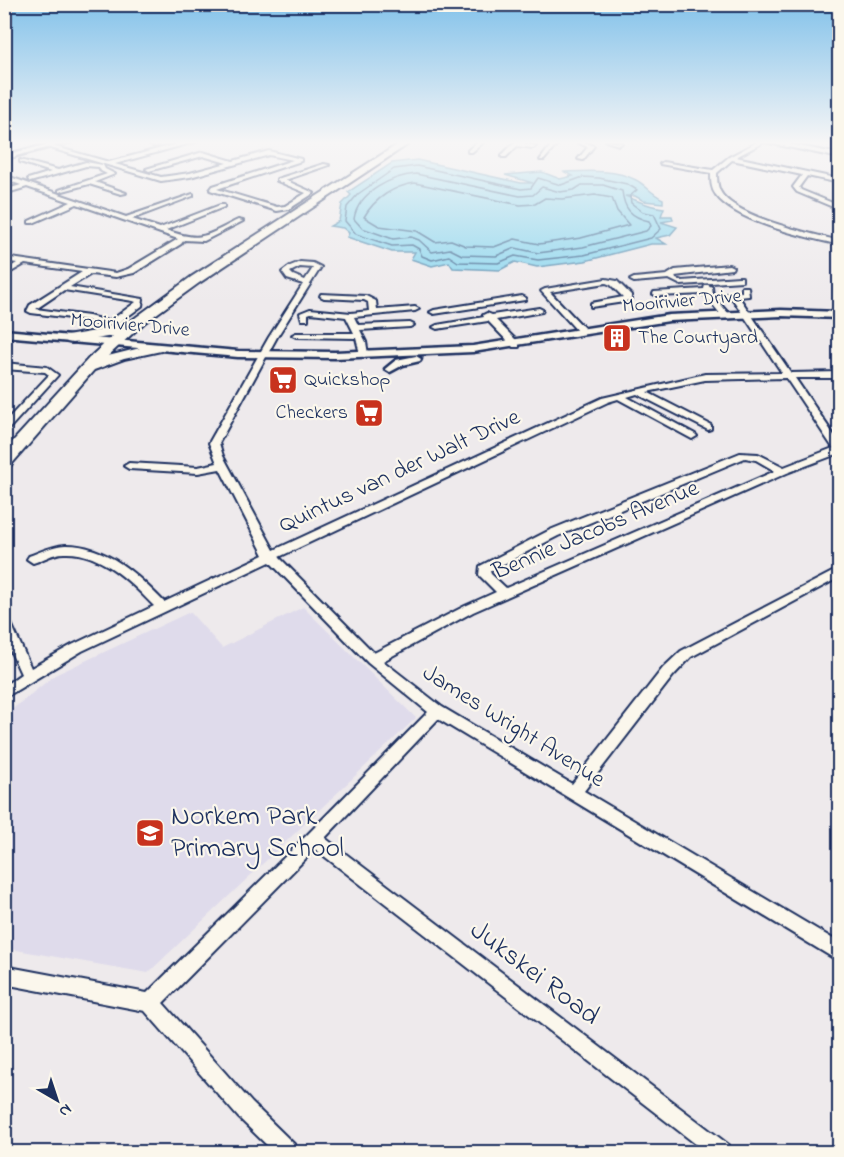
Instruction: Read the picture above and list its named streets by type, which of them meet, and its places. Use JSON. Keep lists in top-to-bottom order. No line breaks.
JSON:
{"streets":{"street":["Mooirivier Drive","Quintus van der Walt Drive","Bennie Jacobs Avenue","James Wright Avenue","Jukskei Road"]},"crossings":[["Mooirivier Drive","James Wright Avenue"],["Quintus van der Walt Drive","James Wright Avenue"],["Bennie Jacobs Avenue","James Wright Avenue"]],"places":{"building":["The Courtyard"],"supermarket":["Quickshop","Checkers"],"school or university":["Norkem Park Primary School"]},"north":"bottom right"}
